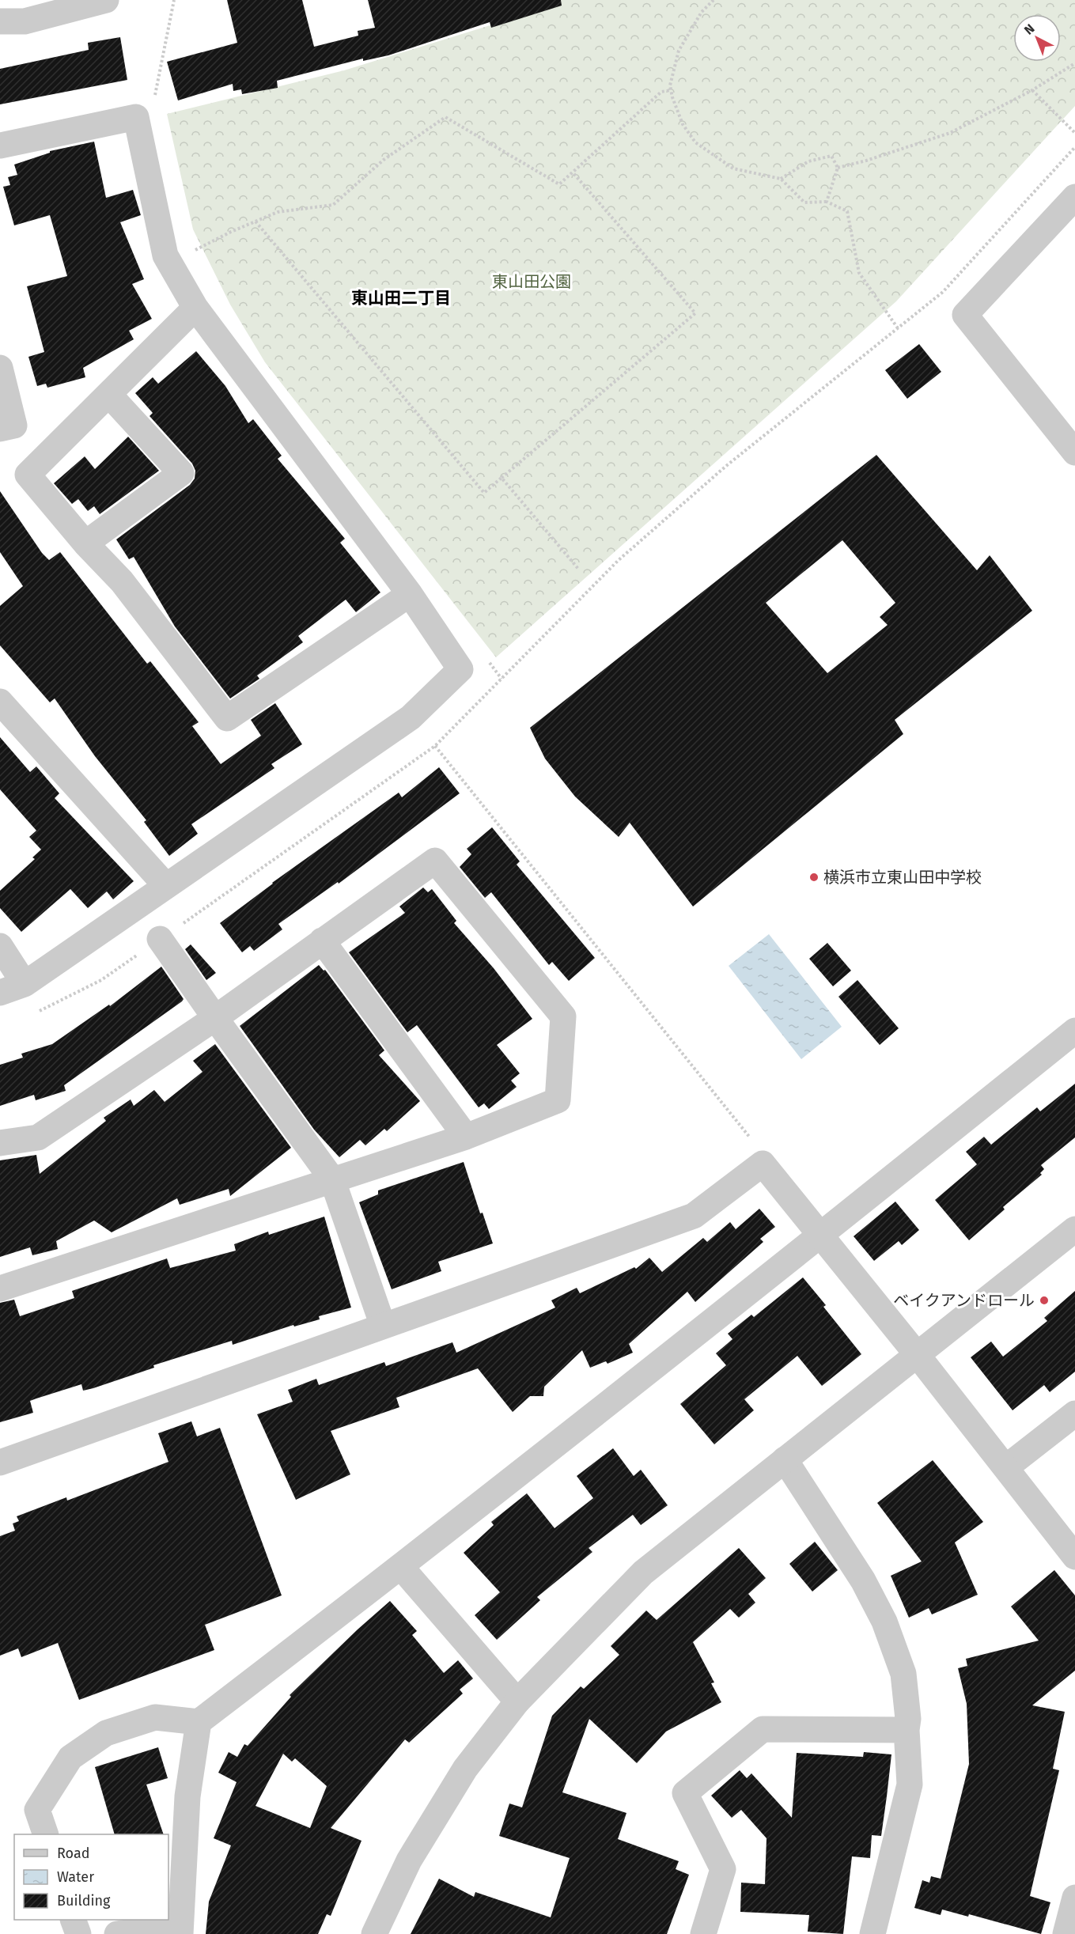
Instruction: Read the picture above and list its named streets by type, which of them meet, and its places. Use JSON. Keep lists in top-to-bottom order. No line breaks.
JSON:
{"districts":["東山田二丁目"],"parks":["東山田公園"],"places":["横浜市立東山田中学校","ベイクアンドロール"],"legend":["Road","Water","Building"],"north":"top left"}
